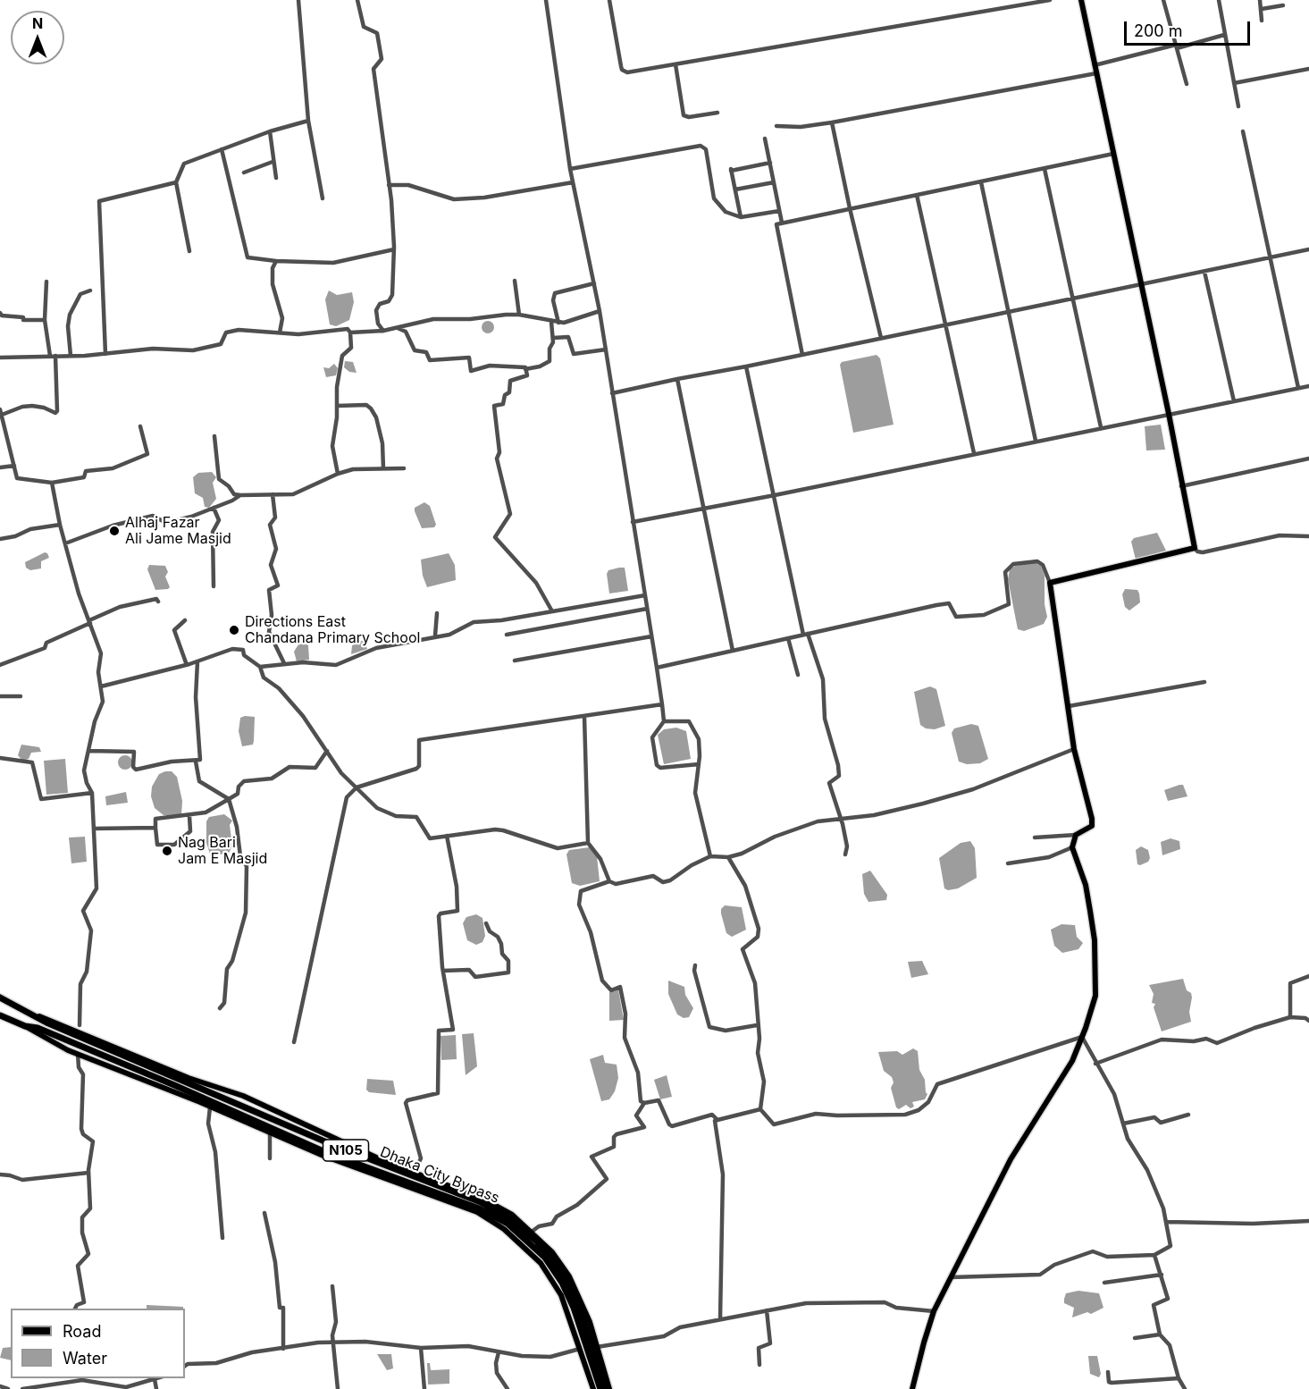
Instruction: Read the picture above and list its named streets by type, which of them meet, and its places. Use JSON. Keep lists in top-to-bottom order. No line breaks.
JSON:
{"streets":{"highway":["N105","Dhaka City Bypass"]},"places":["Alhaj Fazar Ali Jame Masjid","Directions East Chandana Primary School","Nag Bari Jam E Masjid"],"legend":["Road","Water"],"scale_bar":"200 m","north":"top"}
